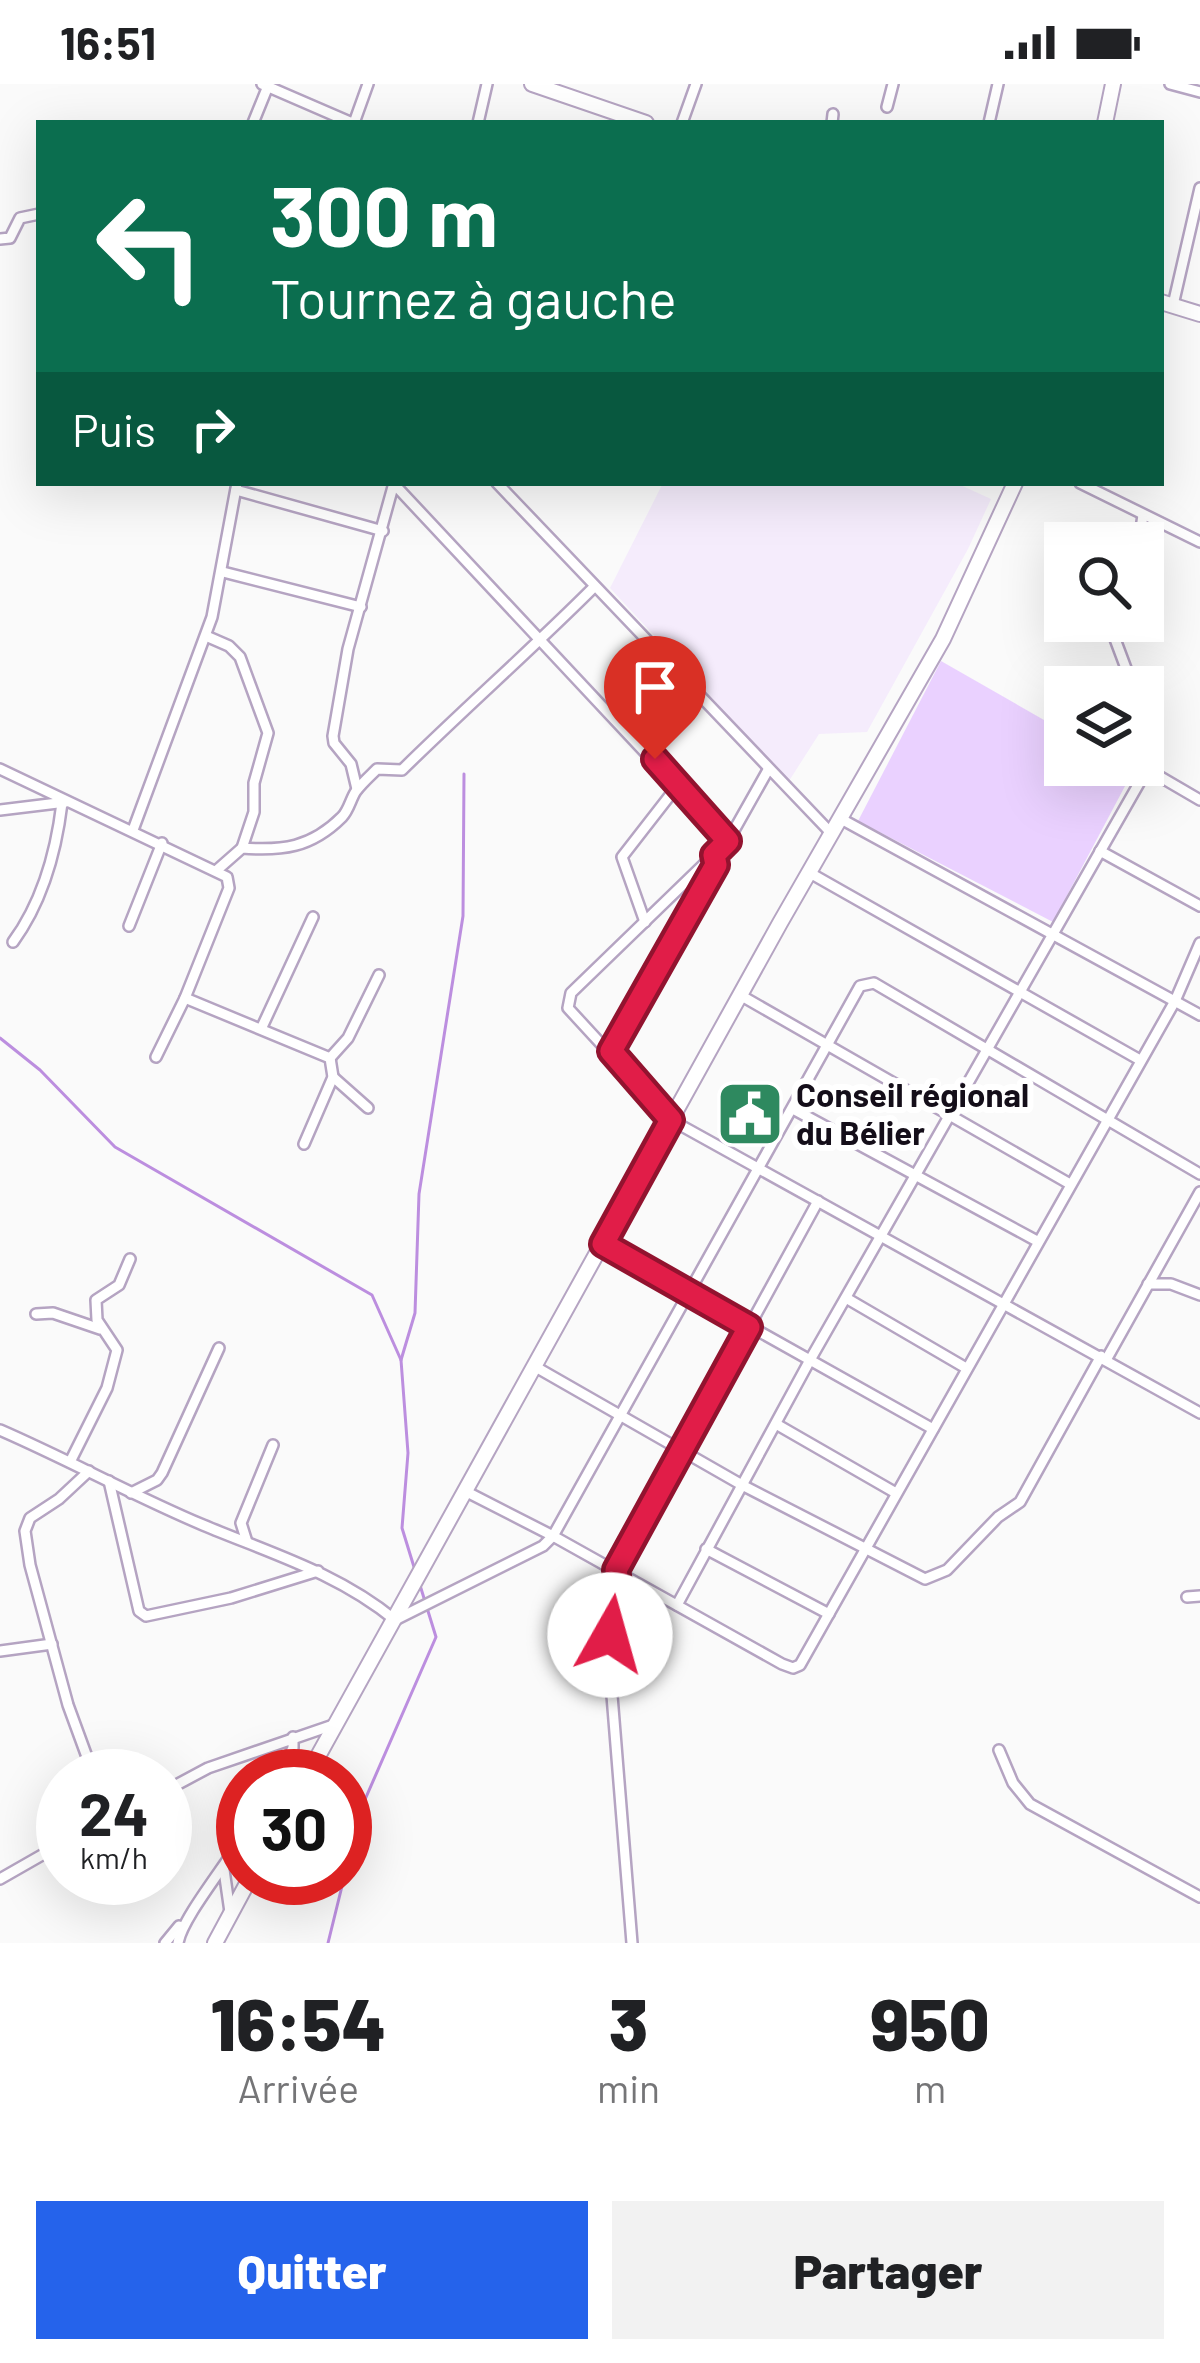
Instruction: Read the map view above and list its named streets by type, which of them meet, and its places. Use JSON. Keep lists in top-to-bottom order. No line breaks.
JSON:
{"places":{"public building":["Conseil régional du Bélier"]},"page":{"status":"16:51","turn":["300 m","Tournez à gauche"],"then":"Puis","speed":"24 km/h","limit":"30","eta":["16:54","Arrivée","3","min","950","m"],"buttons":["Quitter","Partager"]}}
